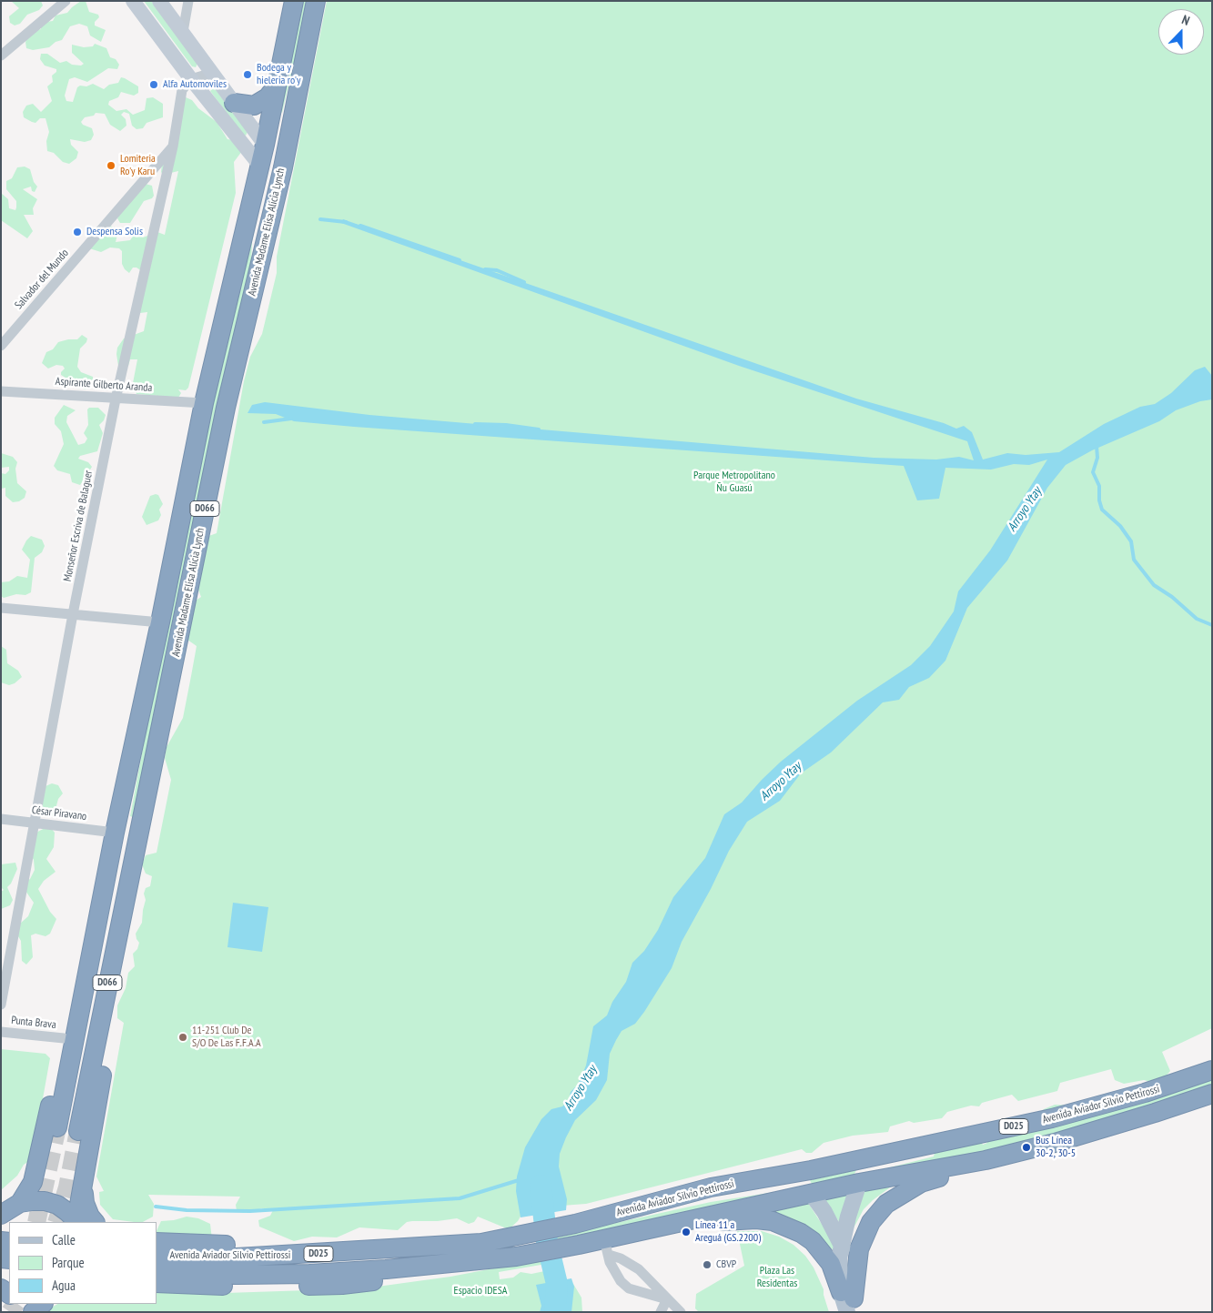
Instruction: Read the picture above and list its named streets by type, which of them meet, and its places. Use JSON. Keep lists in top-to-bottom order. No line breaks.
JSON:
{"streets":{"highway":["Avenida Madame Elisa Alicia Lynch","D066","Avenida Aviador Silvio Pettirossi","D025"],"street":["Salvador del Mundo","Aspirante Gilberto Aranda","Monseñor Escriva de Balaguer","César Piravano","Punta Brava"]},"crossings":[["Avenida Madame Elisa Alicia Lynch","Aspirante Gilberto Aranda"],["Avenida Madame Elisa Alicia Lynch","César Piravano"],["Salvador del Mundo","Monseñor Escriva de Balaguer"],["Aspirante Gilberto Aranda","Monseñor Escriva de Balaguer"],["Monseñor Escriva de Balaguer","César Piravano"]],"water":["Arroyo Ytay"],"parks":["Parque Metropolitano Ñu Guasú","Plaza Las Residentas","Espacio IDESA"],"places":["Bodega y hieleria ro'y","Alfa Automoviles","Lomiteria Ro'y Karu","Despensa Solis","11-251 Club De S/O De Las F.F.A.A","Bus Línea 30-2, 30-5","Línea 11 a Areguá (GS.2200)","CBVP"],"legend":["Calle","Parque","Agua"],"north":"top"}
